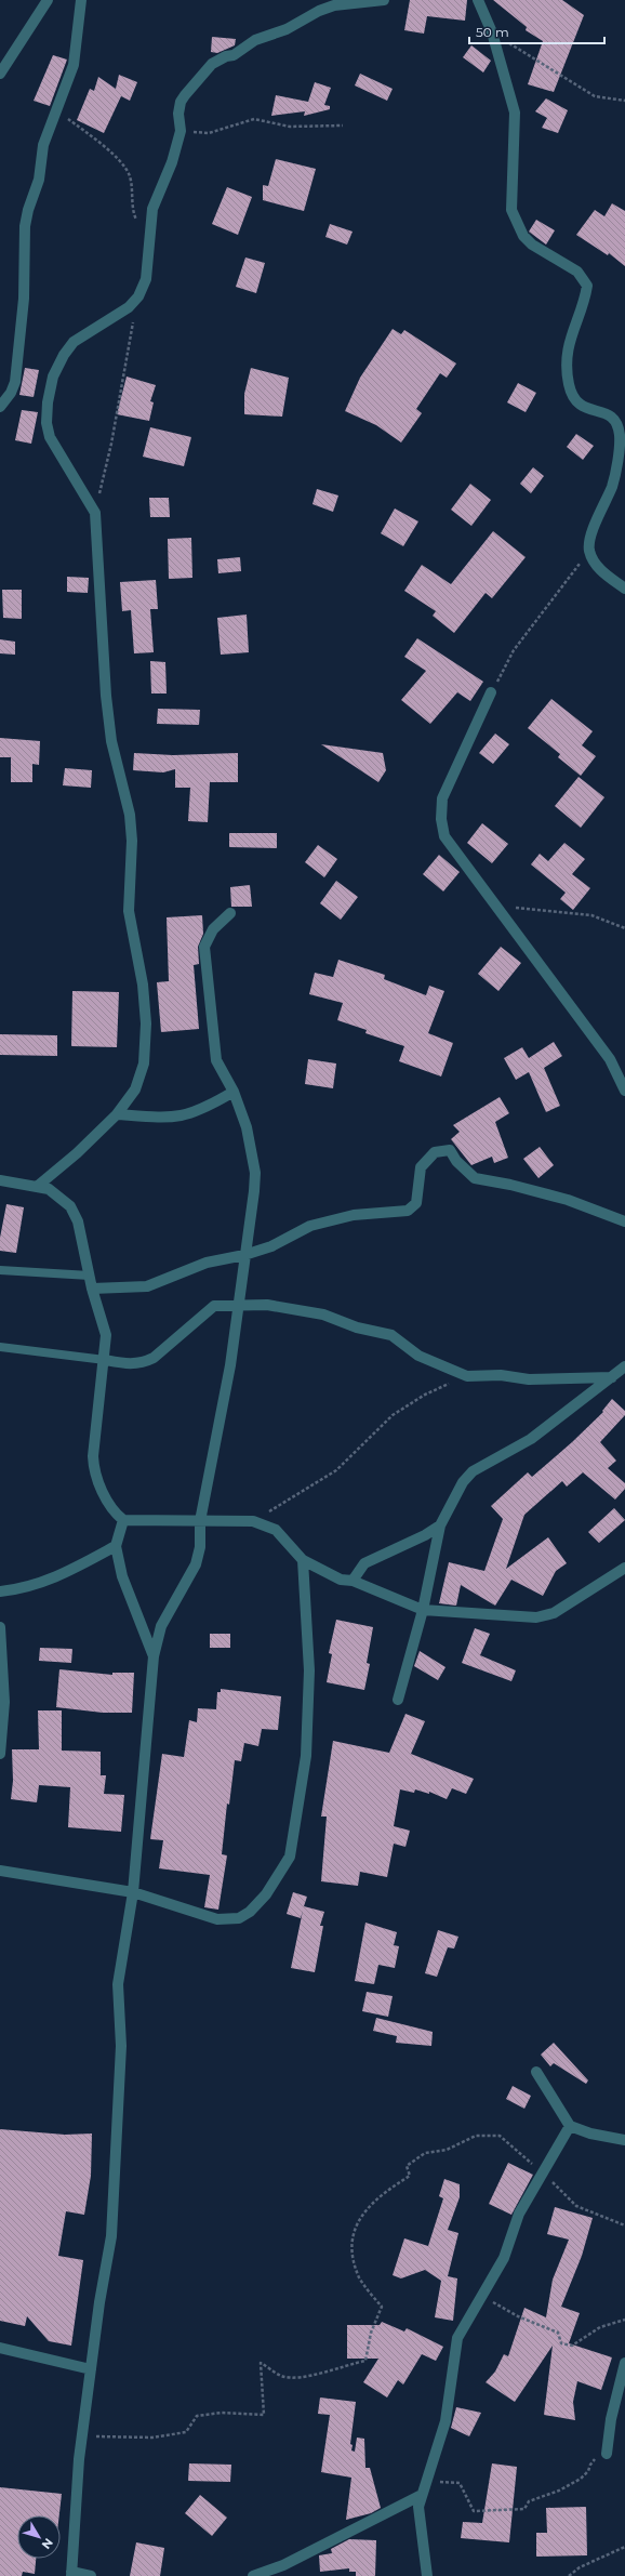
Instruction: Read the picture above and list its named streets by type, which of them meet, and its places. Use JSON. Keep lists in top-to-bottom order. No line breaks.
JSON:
{"scale_bar":"50 m","north":"bottom right"}
